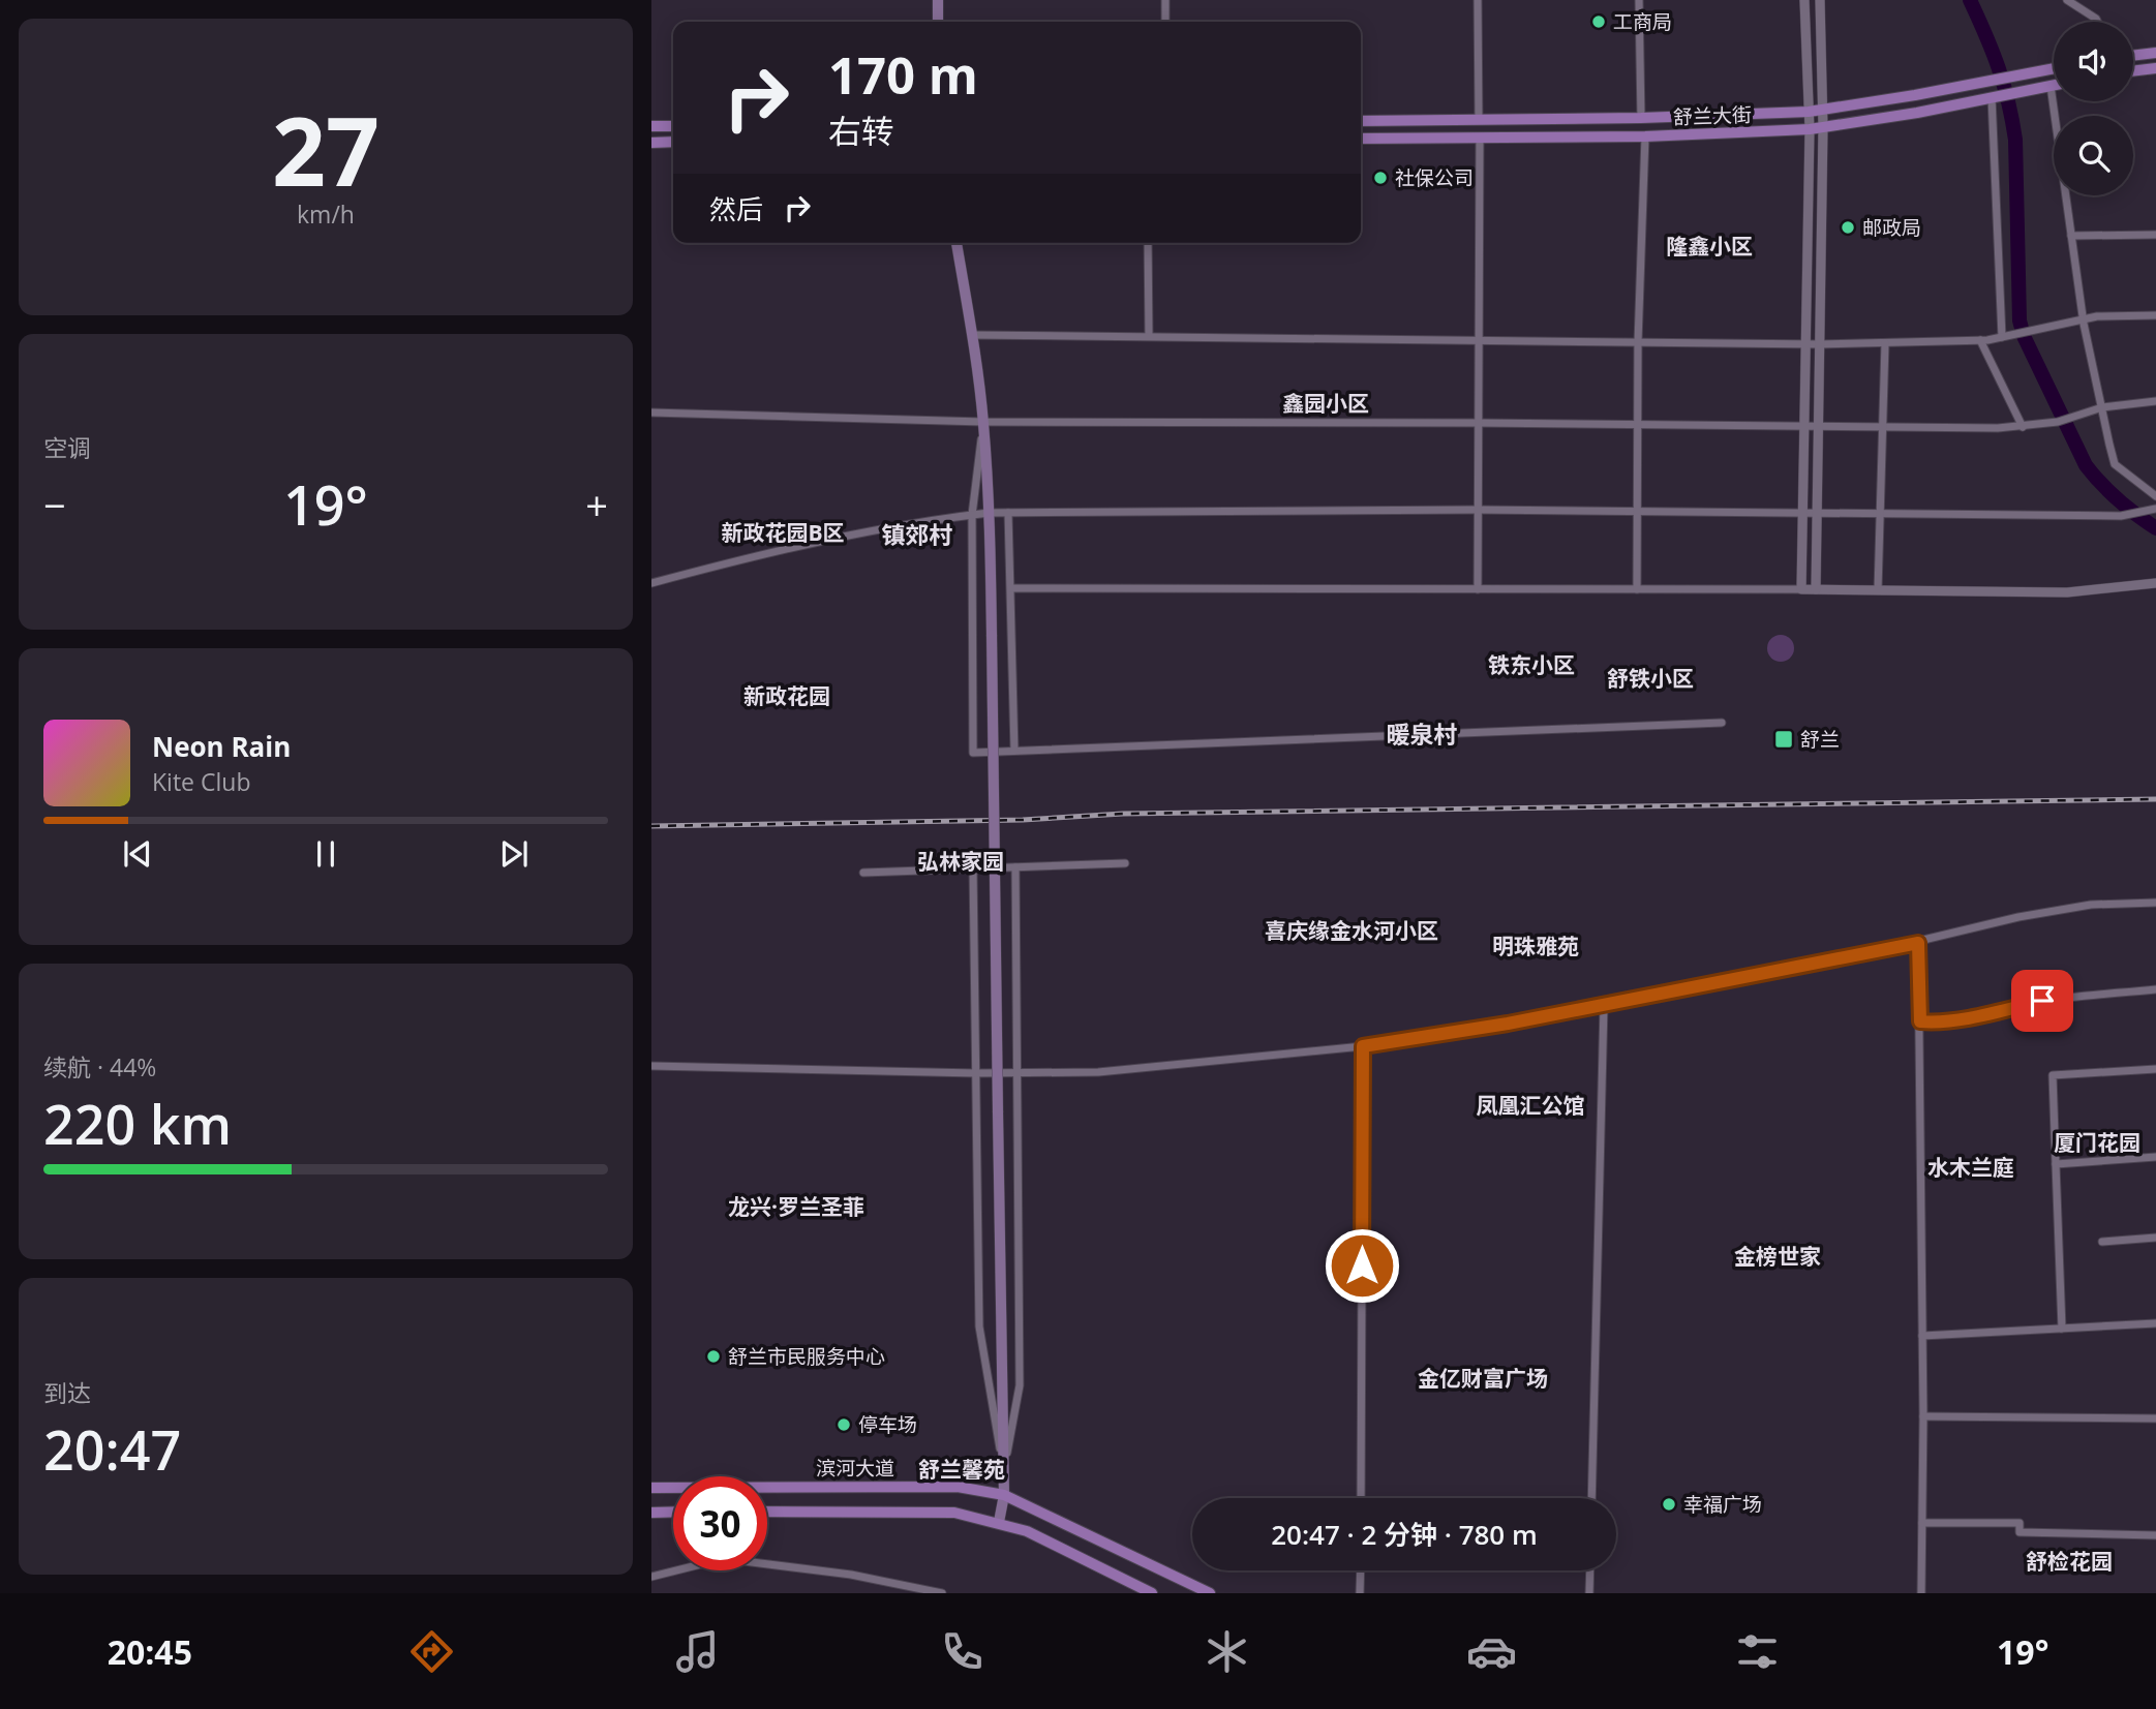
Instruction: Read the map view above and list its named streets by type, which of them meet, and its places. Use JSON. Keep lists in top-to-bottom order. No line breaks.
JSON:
{"streets":{"main road":["舒兰大街","滨河大道"]},"districts":["隆鑫小区","鑫园小区","新政花园B区","镇郊村","铁东小区","舒铁小区","新政花园","暖泉村","弘林家园","喜庆缘金水河小区","明珠雅苑","凤凰汇公馆","厦门花园","水木兰庭","龙兴·罗兰圣菲","金榜世家","金亿财富广场","舒兰馨苑","舒检花园"],"places":{"other":["工商局","社保公司","邮政局","舒兰市民服务中心","停车场","幸福广场"],"transit":["舒兰"]},"page":{"tile":[["27","km/h"],"空调",["续航 · 44%","220 km"],["到达","20:47"]],"turn":["170 m","右转"],"then":"然后","heat":["−","19°","+"],"song":["Neon Rain","Kite Club"],"limit":"30","trip":"20:47 · 2 分钟 · 780 m","tabs":["20:45","19°"]}}
